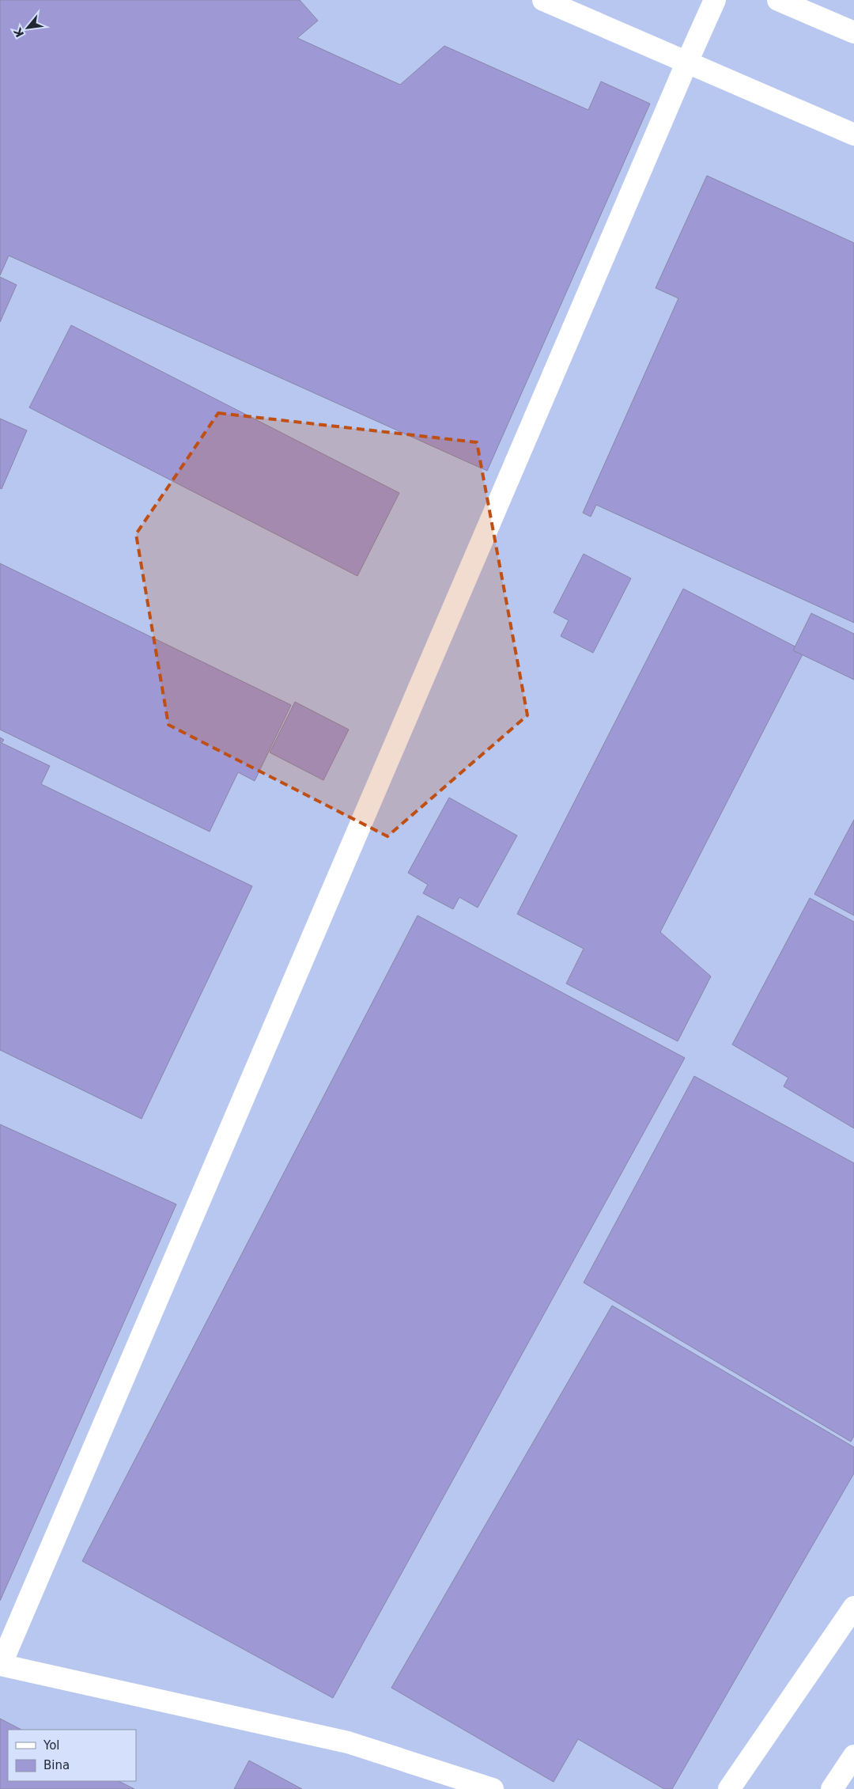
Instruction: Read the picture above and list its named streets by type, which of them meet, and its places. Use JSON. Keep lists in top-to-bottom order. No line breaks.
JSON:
{"legend":["Yol","Bina"],"north":"bottom left"}
